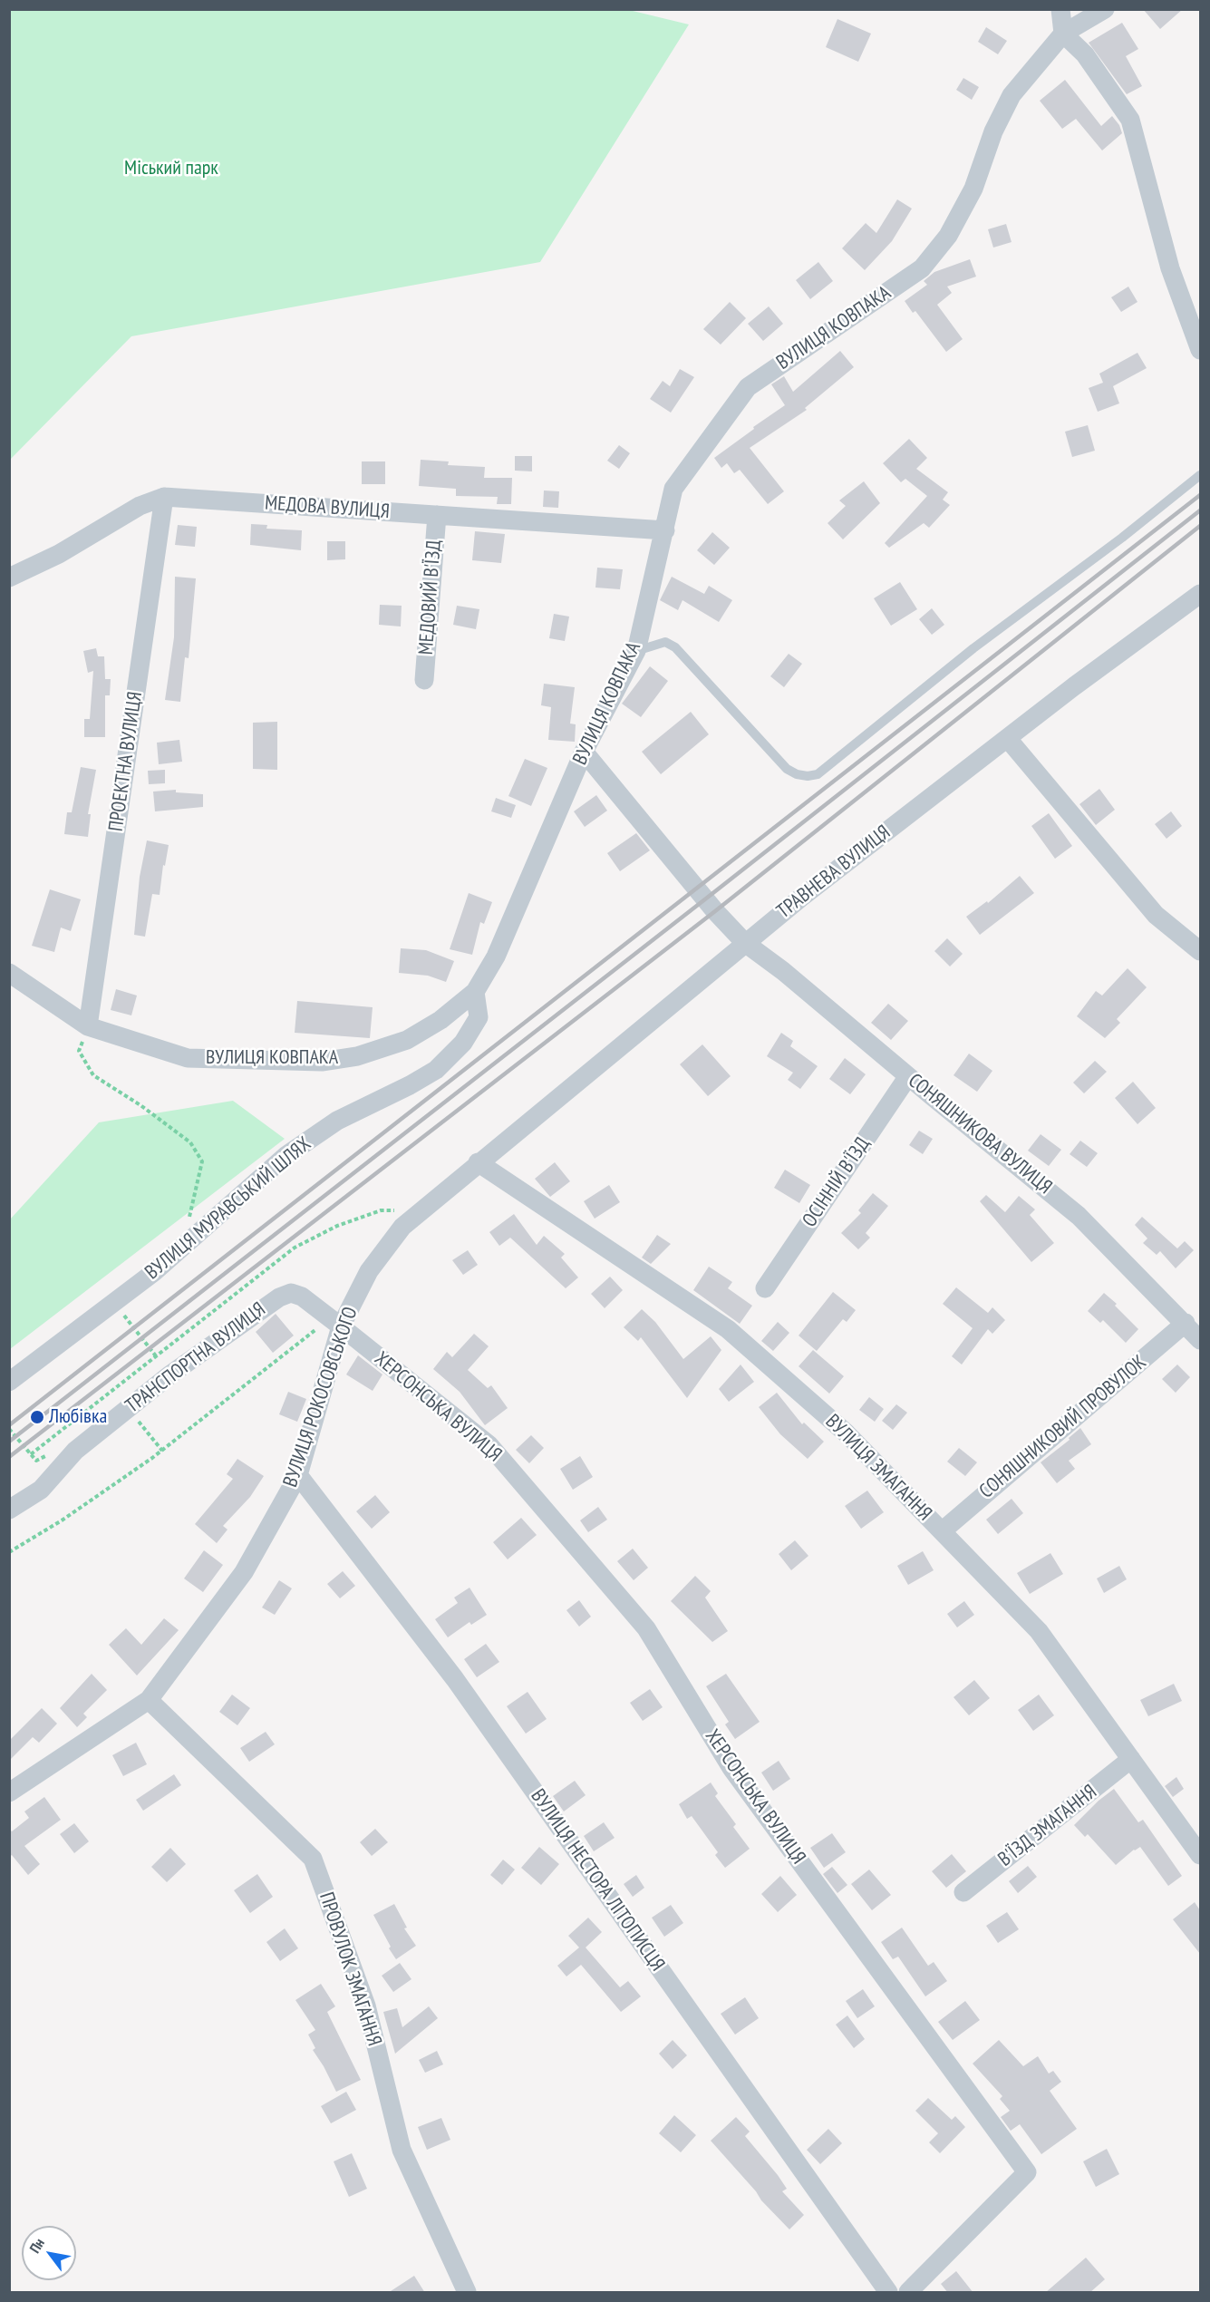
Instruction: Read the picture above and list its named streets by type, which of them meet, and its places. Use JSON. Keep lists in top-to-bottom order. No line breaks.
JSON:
{"streets":{"street":["ВУЛИЦЯ КОВПАКА","МЕДОВА ВУЛИЦЯ","МЕДОВИЙ В'ЇЗД","ПРОЕКТНА ВУЛИЦЯ","ТРАВНЕВА ВУЛИЦЯ","СОНЯШНИКОВА ВУЛИЦЯ","ОСІННІЙ В'ЇЗД","ВУЛИЦЯ МУРАВСЬКИЙ ШЛЯХ","ТРАНСПОРТНА ВУЛИЦЯ","ВУЛИЦЯ РОКОСОВСЬКОГО","ХЕРСОНСЬКА ВУЛИЦЯ","СОНЯШНИКОВИЙ ПРОВУЛОК","ВУЛИЦЯ ЗМАГАННЯ","В'ЇЗД ЗМАГАННЯ","ВУЛИЦЯ НЕСТОРА ЛІТОПИСЦЯ","ПРОВУЛОК ЗМАГАННЯ"]},"crossings":[["ВУЛИЦЯ КОВПАКА","МЕДОВА ВУЛИЦЯ"],["ВУЛИЦЯ КОВПАКА","ПРОЕКТНА ВУЛИЦЯ"],["ВУЛИЦЯ КОВПАКА","СОНЯШНИКОВА ВУЛИЦЯ"],["ВУЛИЦЯ КОВПАКА","ВУЛИЦЯ МУРАВСЬКИЙ ШЛЯХ"],["МЕДОВА ВУЛИЦЯ","МЕДОВИЙ В'ЇЗД"],["МЕДОВА ВУЛИЦЯ","ПРОЕКТНА ВУЛИЦЯ"],["ТРАВНЕВА ВУЛИЦЯ","СОНЯШНИКОВА ВУЛИЦЯ"],["ТРАВНЕВА ВУЛИЦЯ","ВУЛИЦЯ РОКОСОВСЬКОГО"],["ТРАВНЕВА ВУЛИЦЯ","ВУЛИЦЯ ЗМАГАННЯ"],["СОНЯШНИКОВА ВУЛИЦЯ","ОСІННІЙ В'ЇЗД"],["СОНЯШНИКОВА ВУЛИЦЯ","СОНЯШНИКОВИЙ ПРОВУЛОК"],["ТРАНСПОРТНА ВУЛИЦЯ","ВУЛИЦЯ РОКОСОВСЬКОГО"],["ТРАНСПОРТНА ВУЛИЦЯ","ХЕРСОНСЬКА ВУЛИЦЯ"],["ВУЛИЦЯ РОКОСОВСЬКОГО","ХЕРСОНСЬКА ВУЛИЦЯ"],["ВУЛИЦЯ РОКОСОВСЬКОГО","ВУЛИЦЯ ЗМАГАННЯ"],["ВУЛИЦЯ РОКОСОВСЬКОГО","ВУЛИЦЯ НЕСТОРА ЛІТОПИСЦЯ"],["ВУЛИЦЯ РОКОСОВСЬКОГО","ПРОВУЛОК ЗМАГАННЯ"],["СОНЯШНИКОВИЙ ПРОВУЛОК","ВУЛИЦЯ ЗМАГАННЯ"],["ВУЛИЦЯ ЗМАГАННЯ","В'ЇЗД ЗМАГАННЯ"]],"parks":["Міський парк"],"places":["Любівка"],"north":"top left"}
